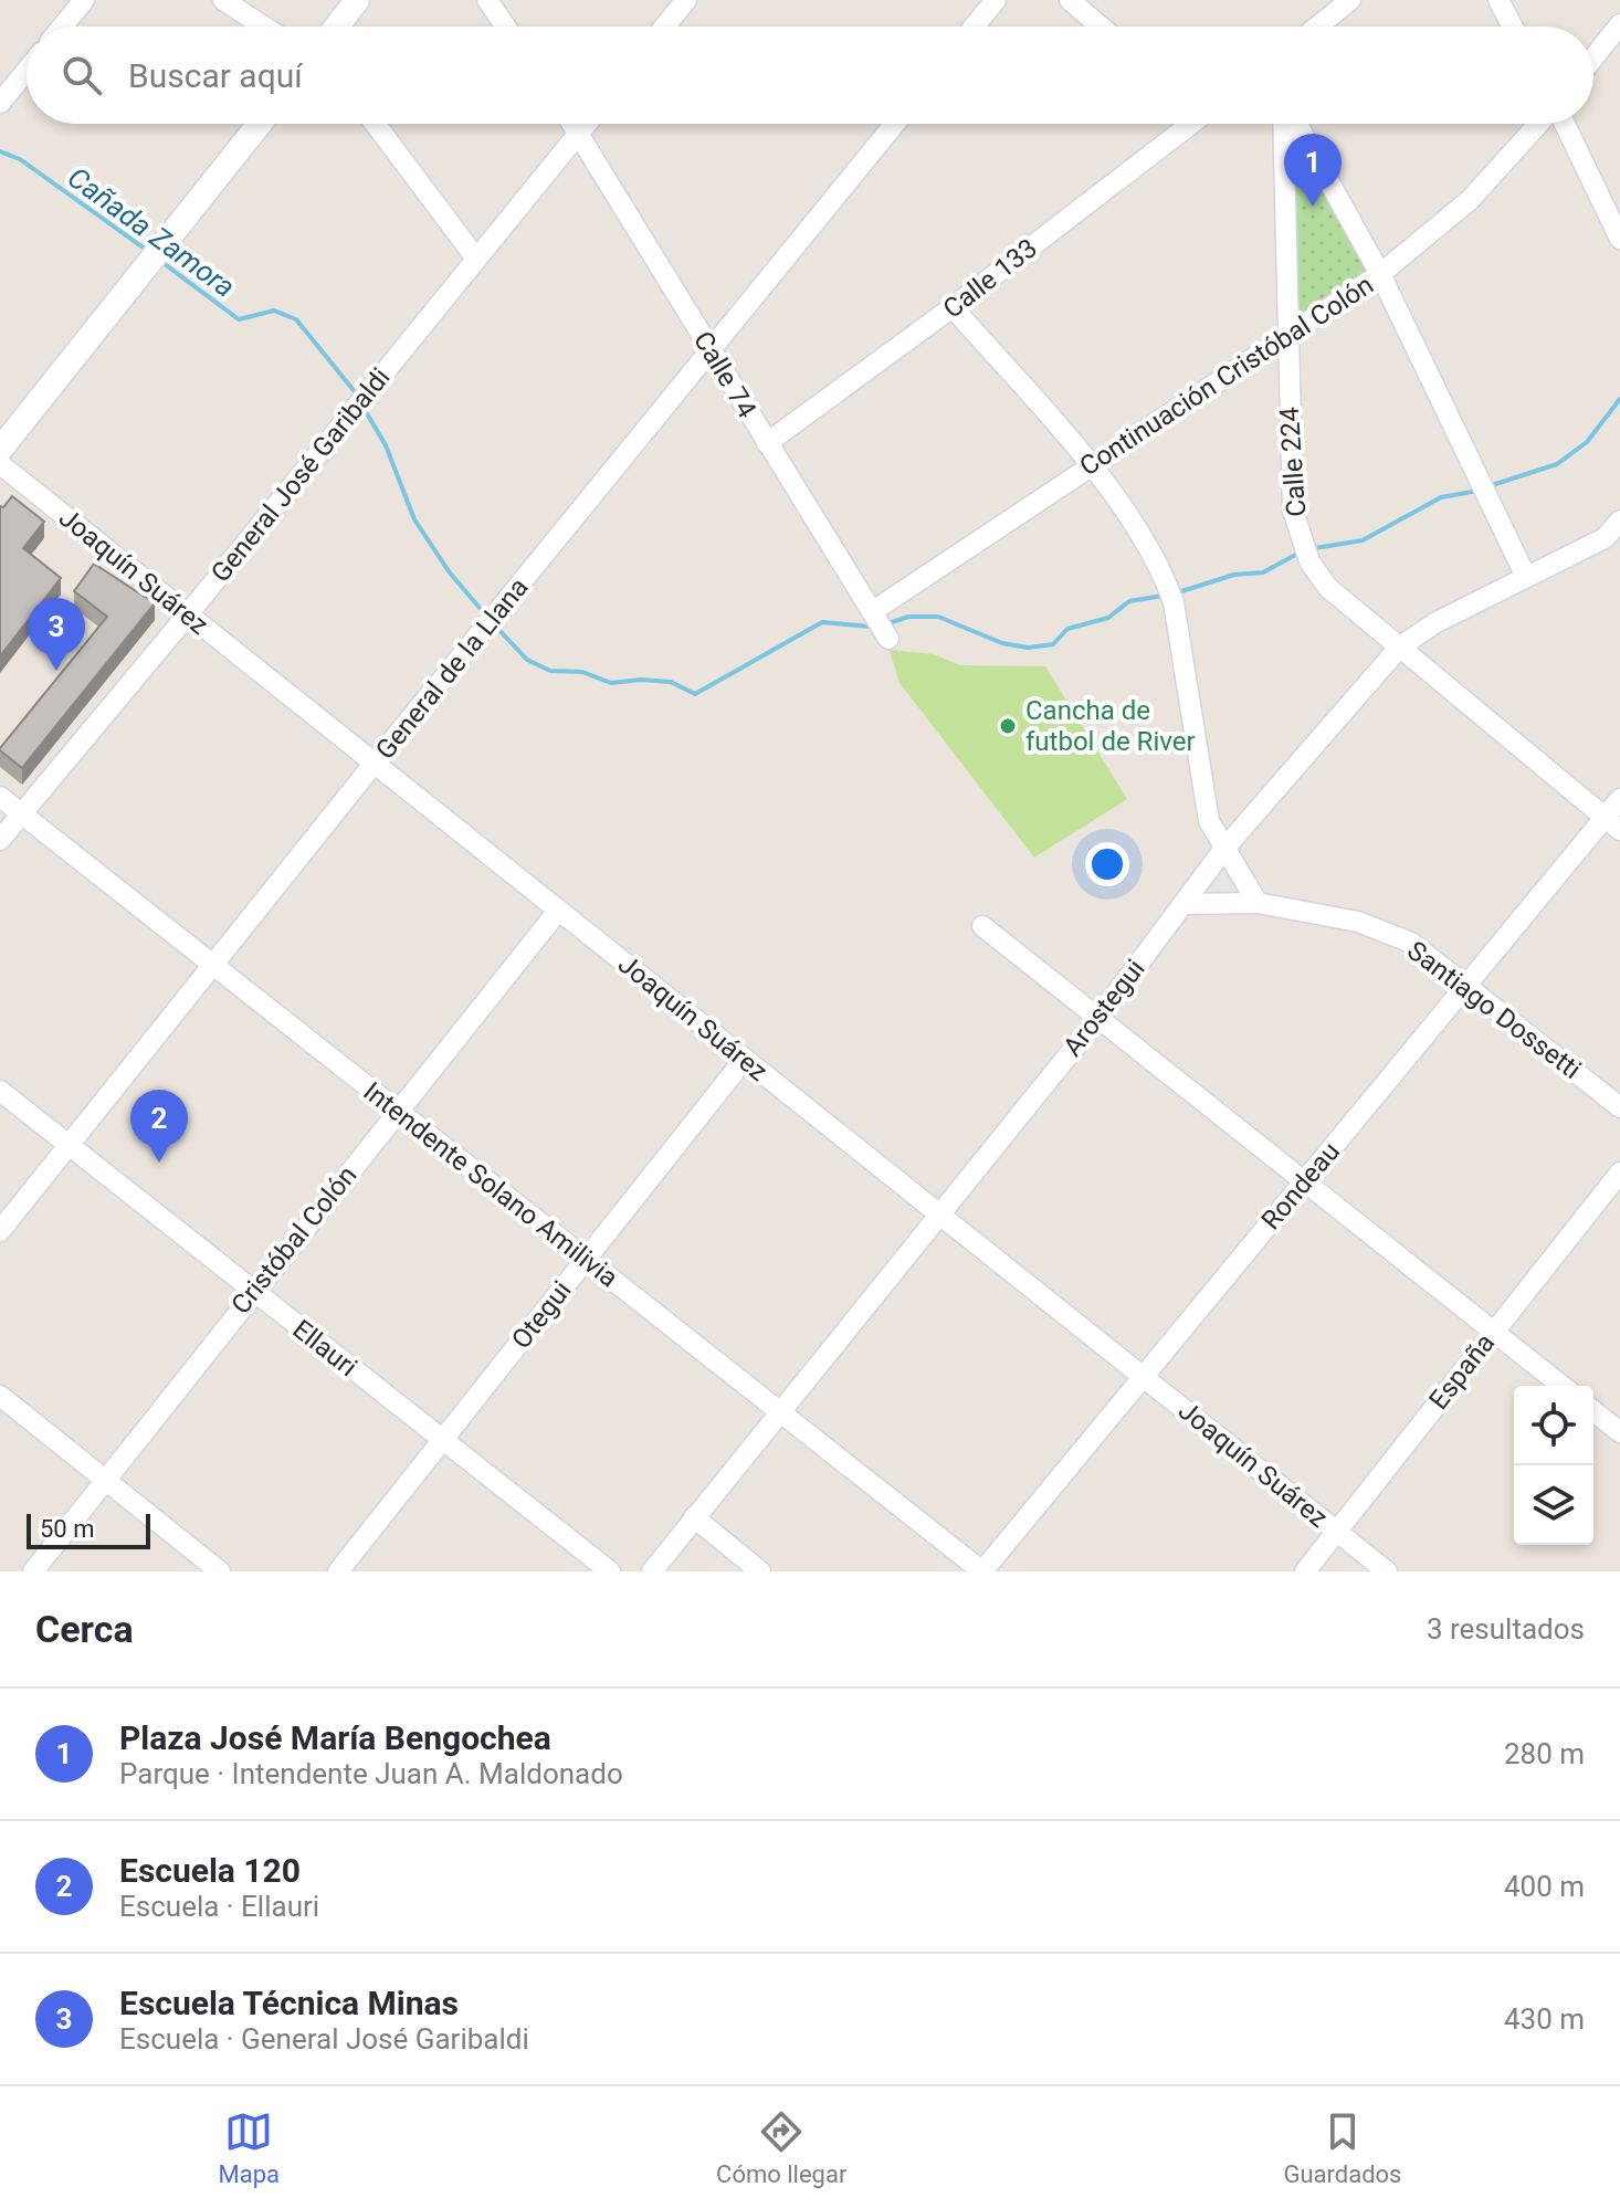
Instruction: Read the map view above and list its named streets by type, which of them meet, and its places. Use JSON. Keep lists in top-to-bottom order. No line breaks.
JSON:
{"streets":{"street":["Calle 133","Calle 74","Continuación Cristóbal Colón","Calle 224","General José Garibaldi","Joaquín Suárez","General de la Llana","Arostegui","Santiago Dossetti","Intendente Solano Amilivia","Rondeau","Cristóbal Colón","Otegui","Ellauri","España"]},"crossings":[["Calle 133","Calle 74"],["Calle 74","Continuación Cristóbal Colón"],["Calle 74","General José Garibaldi"],["Calle 74","General de la Llana"],["Continuación Cristóbal Colón","Calle 224"],["Calle 224","Arostegui"],["Calle 224","Rondeau"],["General José Garibaldi","Joaquín Suárez"],["General José Garibaldi","Intendente Solano Amilivia"],["Joaquín Suárez","General de la Llana"],["Joaquín Suárez","Arostegui"],["Joaquín Suárez","Rondeau"],["Joaquín Suárez","Cristóbal Colón"],["Joaquín Suárez","Otegui"],["Joaquín Suárez","España"],["General de la Llana","Intendente Solano Amilivia"],["General de la Llana","Ellauri"],["Arostegui","Santiago Dossetti"],["Arostegui","Intendente Solano Amilivia"],["Santiago Dossetti","Rondeau"],["Intendente Solano Amilivia","Rondeau"],["Intendente Solano Amilivia","Cristóbal Colón"],["Intendente Solano Amilivia","Otegui"],["Cristóbal Colón","Ellauri"],["Otegui","Ellauri"]],"water":["Cañada Zamora"],"places":["Cancha de futbol de River"],"scale_bar":"50 m","page":{"search":"Buscar aquí","pins":["1","3","2"],"scale":"50 m","heading":["Cerca","3 resultados"],"list":[{"mark":"1","name":"Plaza José María Bengochea","note":"Parque · Intendente Juan A. Maldonado","value":"280 m"},{"mark":"2","name":"Escuela 120","note":"Escuela · Ellauri","value":"400 m"},{"mark":"3","name":"Escuela Técnica Minas","note":"Escuela · General José Garibaldi","value":"430 m"}],"nav":["Mapa","Cómo llegar","Guardados"]}}
